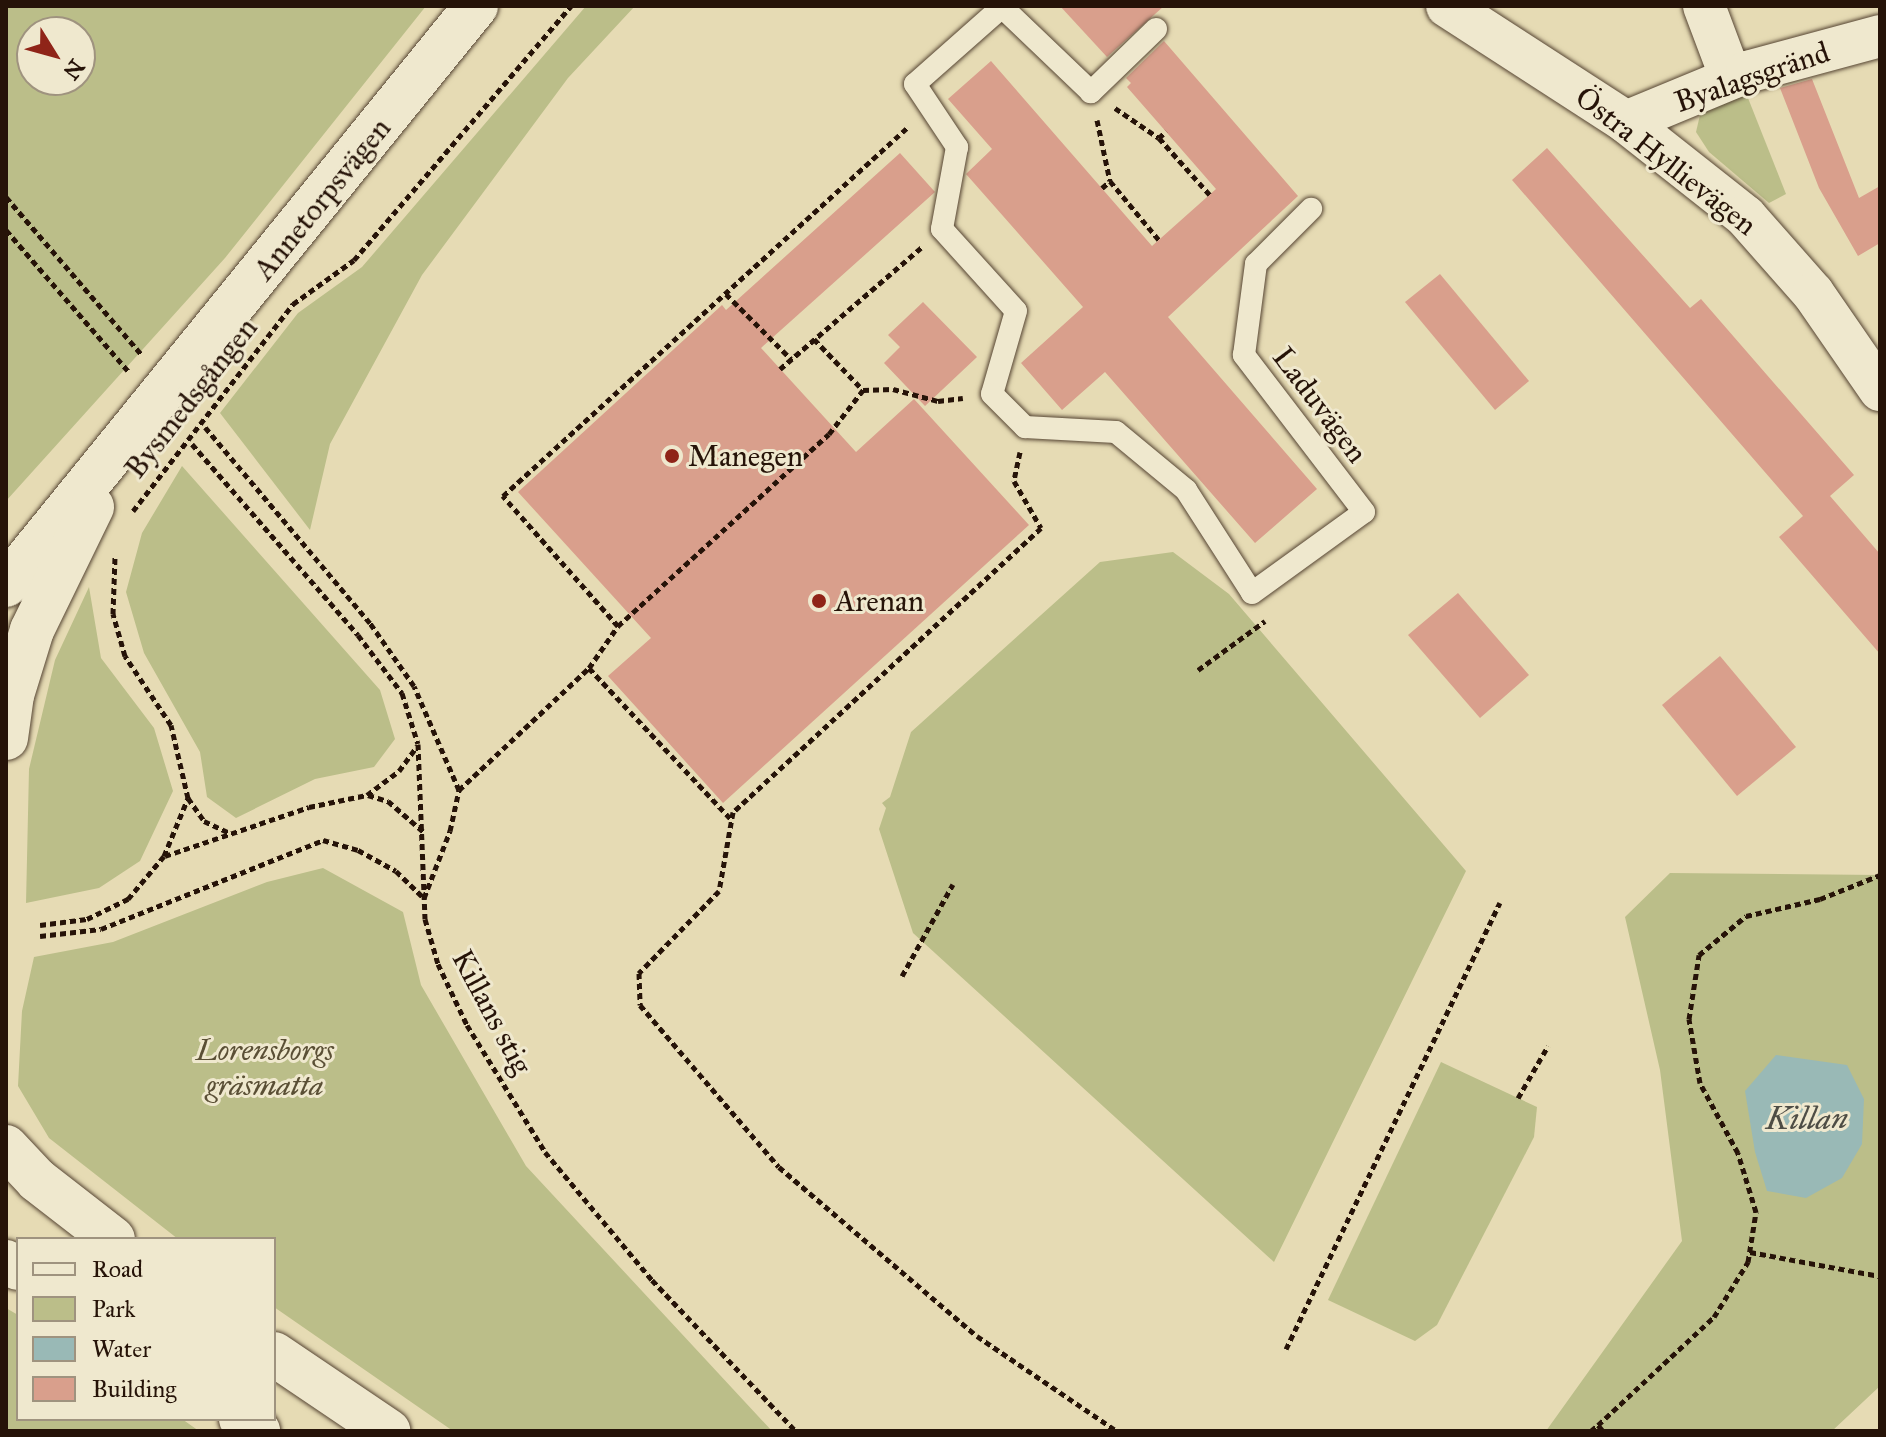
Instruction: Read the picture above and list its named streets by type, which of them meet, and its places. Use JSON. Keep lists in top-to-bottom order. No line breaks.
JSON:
{"streets":{"main road":["Annetorpsvägen"],"street":["Byalagsgränd","Östra Hyllievägen"],"lane":["Laduvägen"],"path":["Bysmedsgången","Killans stig"]},"crossings":[["Byalagsgränd","Östra Hyllievägen"]],"water":["Killan"],"parks":["Lorensborgs gräsmatta"],"places":["Manegen","Arenan"],"legend":["Road","Park","Water","Building"],"north":"bottom right"}
